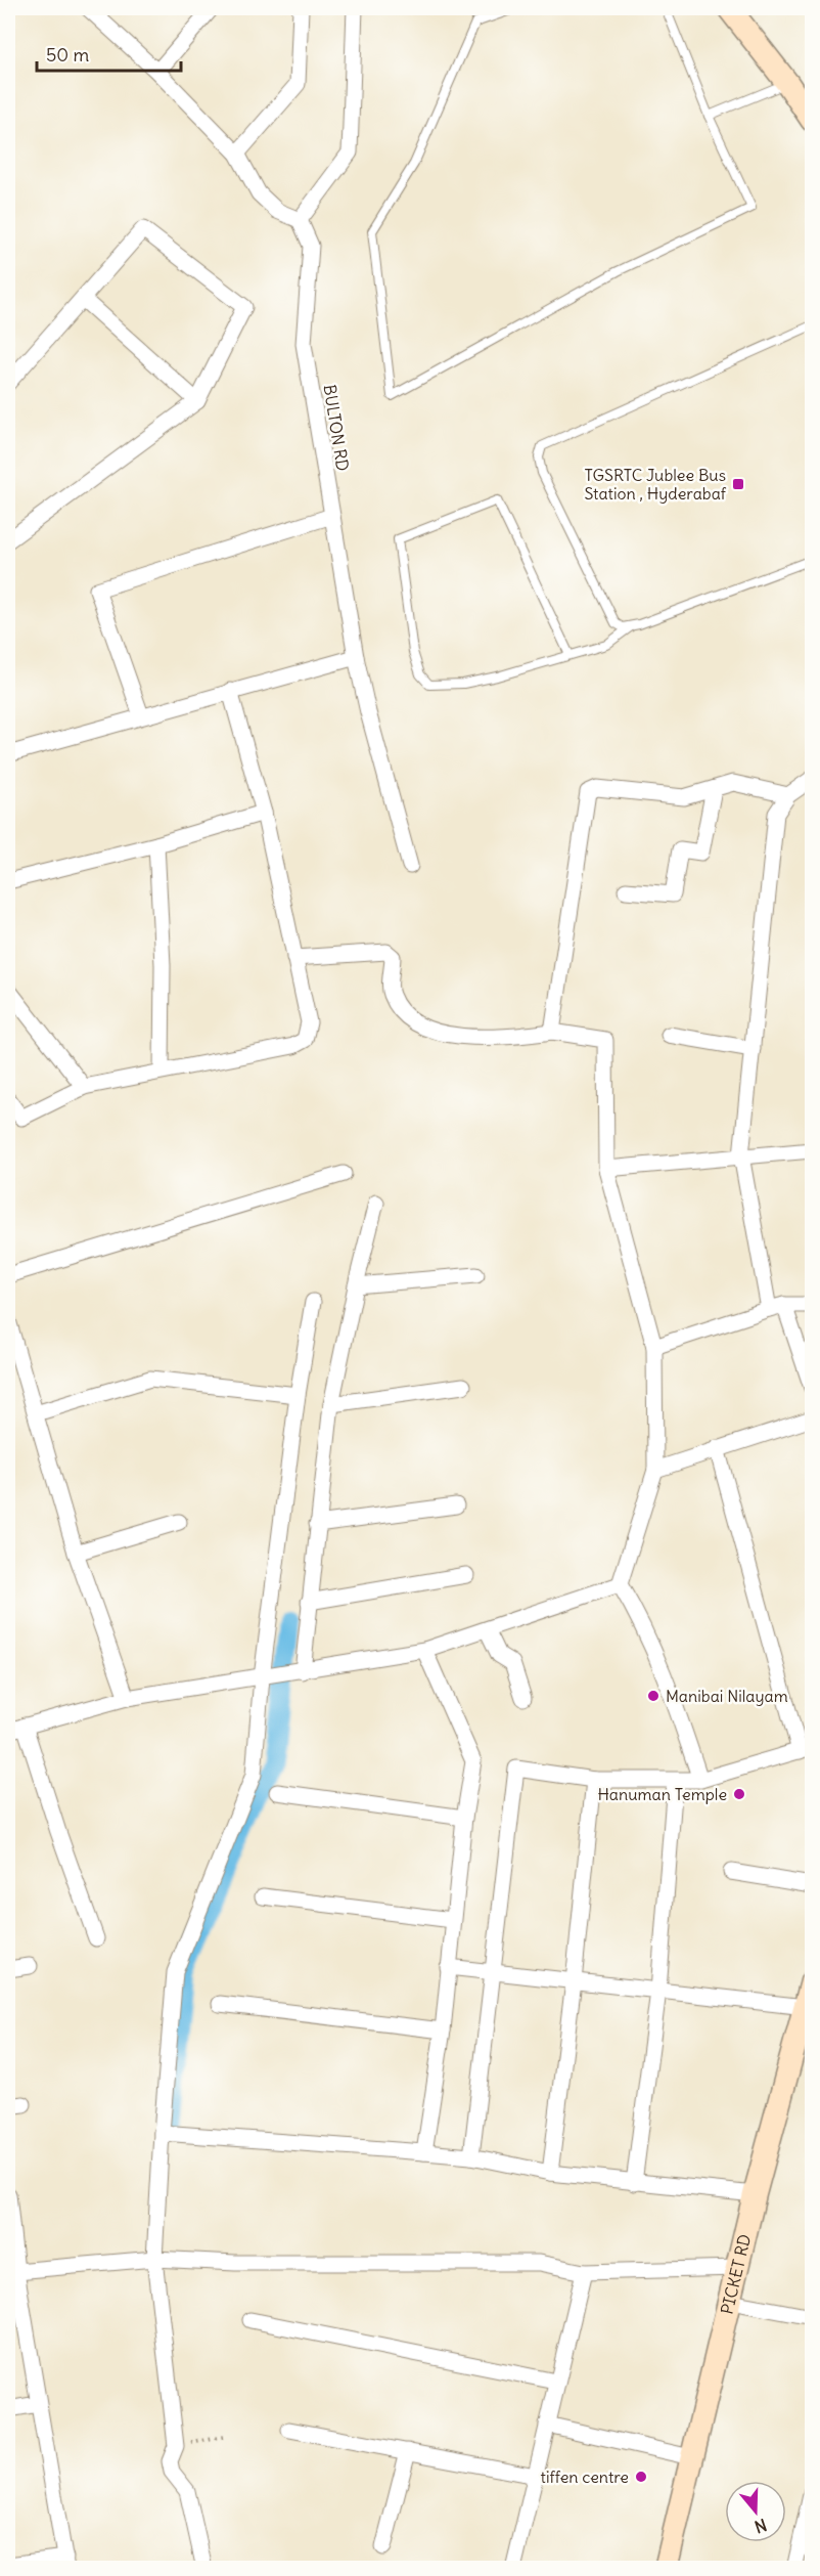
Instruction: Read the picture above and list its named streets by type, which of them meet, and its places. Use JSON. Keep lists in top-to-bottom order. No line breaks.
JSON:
{"streets":{"street":["BULTON RD","PICKET RD"]},"places":{"transit":["TGSRTC Jublee Bus Station , Hyderabaf"],"other":["Manibai Nilayam","Hanuman Temple","tiffen centre"]},"scale_bar":"50 m","north":"bottom"}
